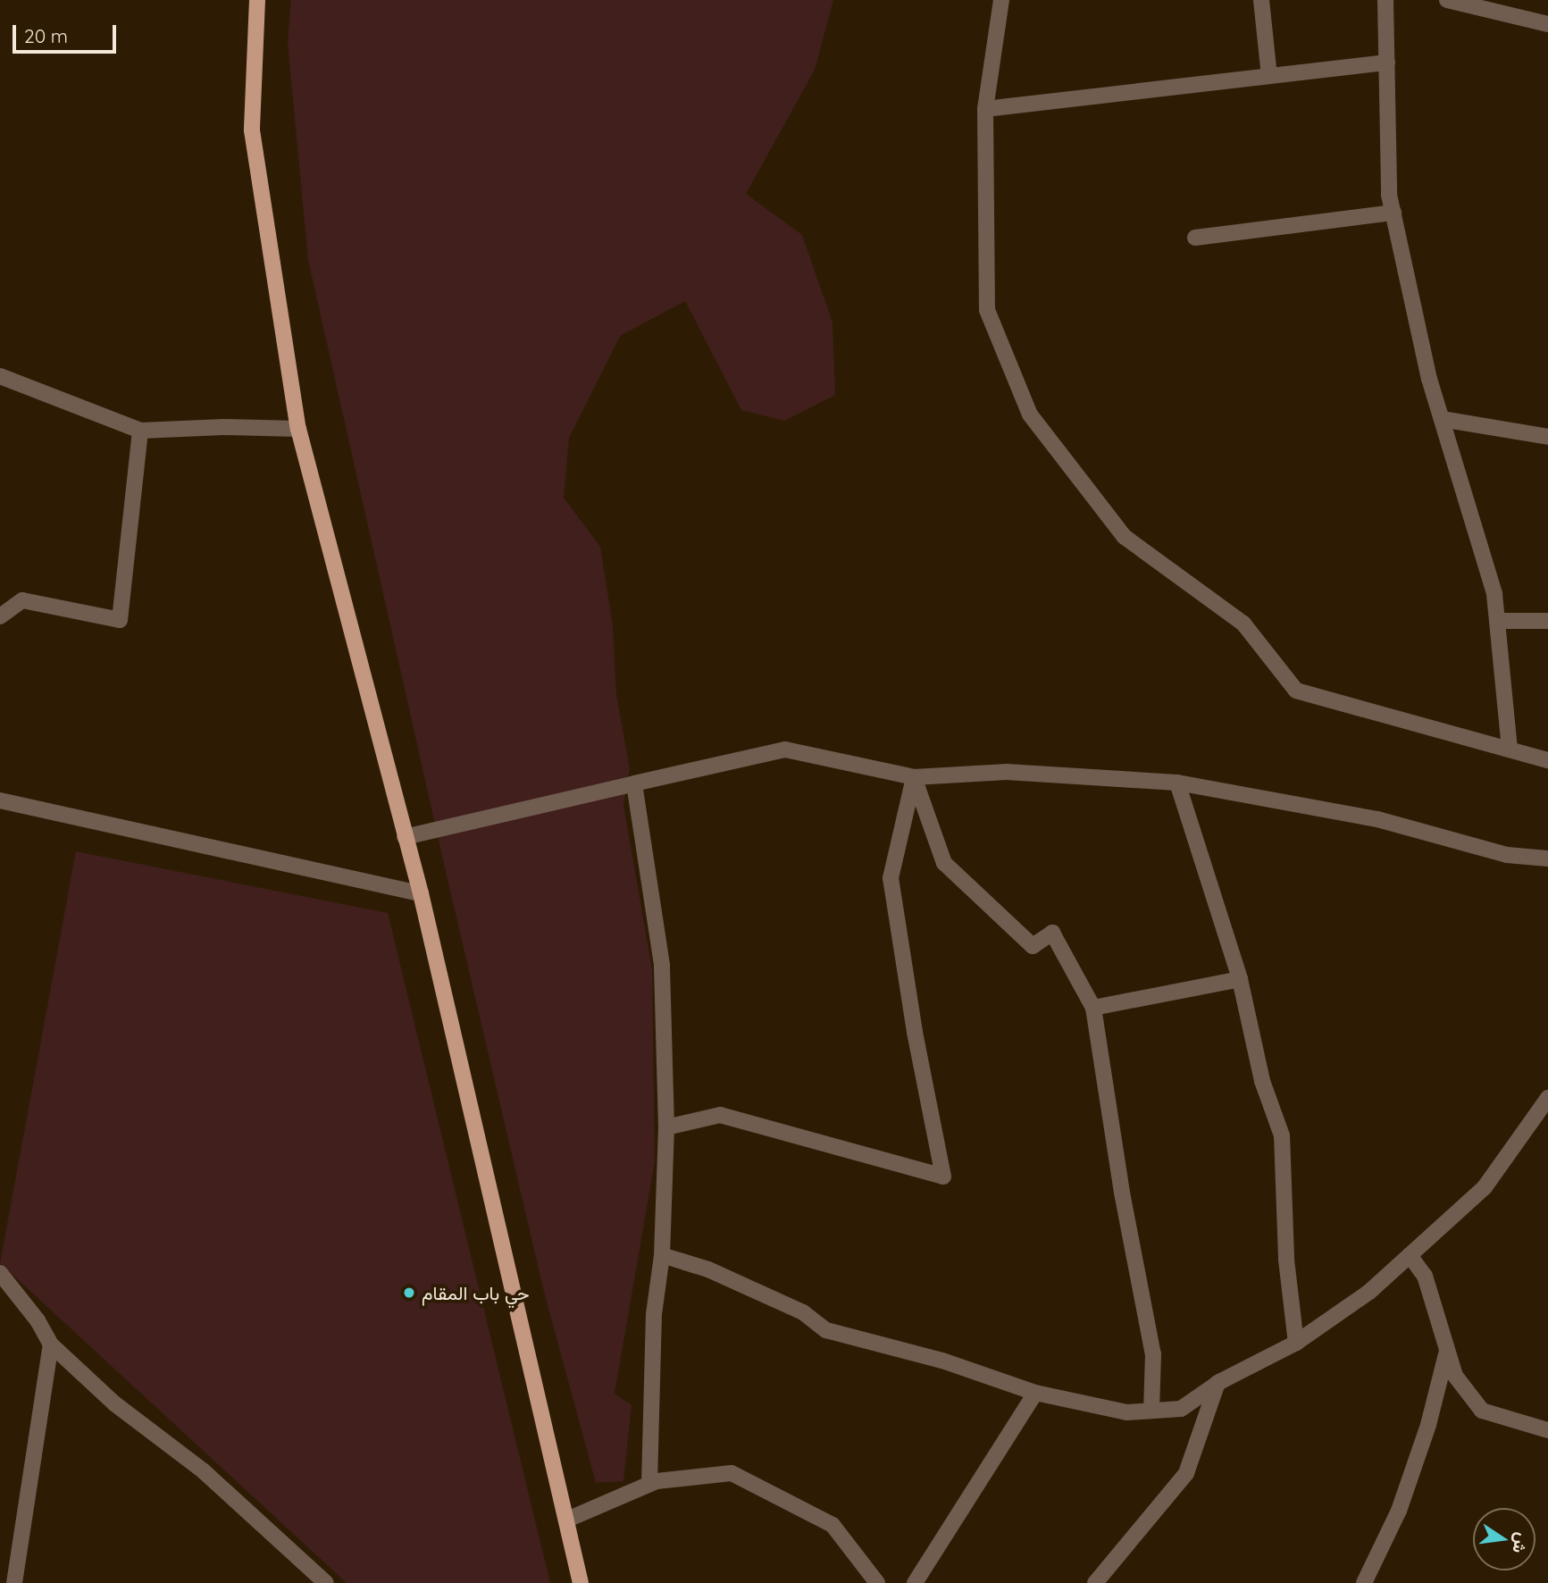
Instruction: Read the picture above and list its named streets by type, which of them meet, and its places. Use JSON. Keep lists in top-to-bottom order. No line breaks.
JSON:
{"places":["حي باب المقام"],"scale_bar":"20 m","north":"right"}
